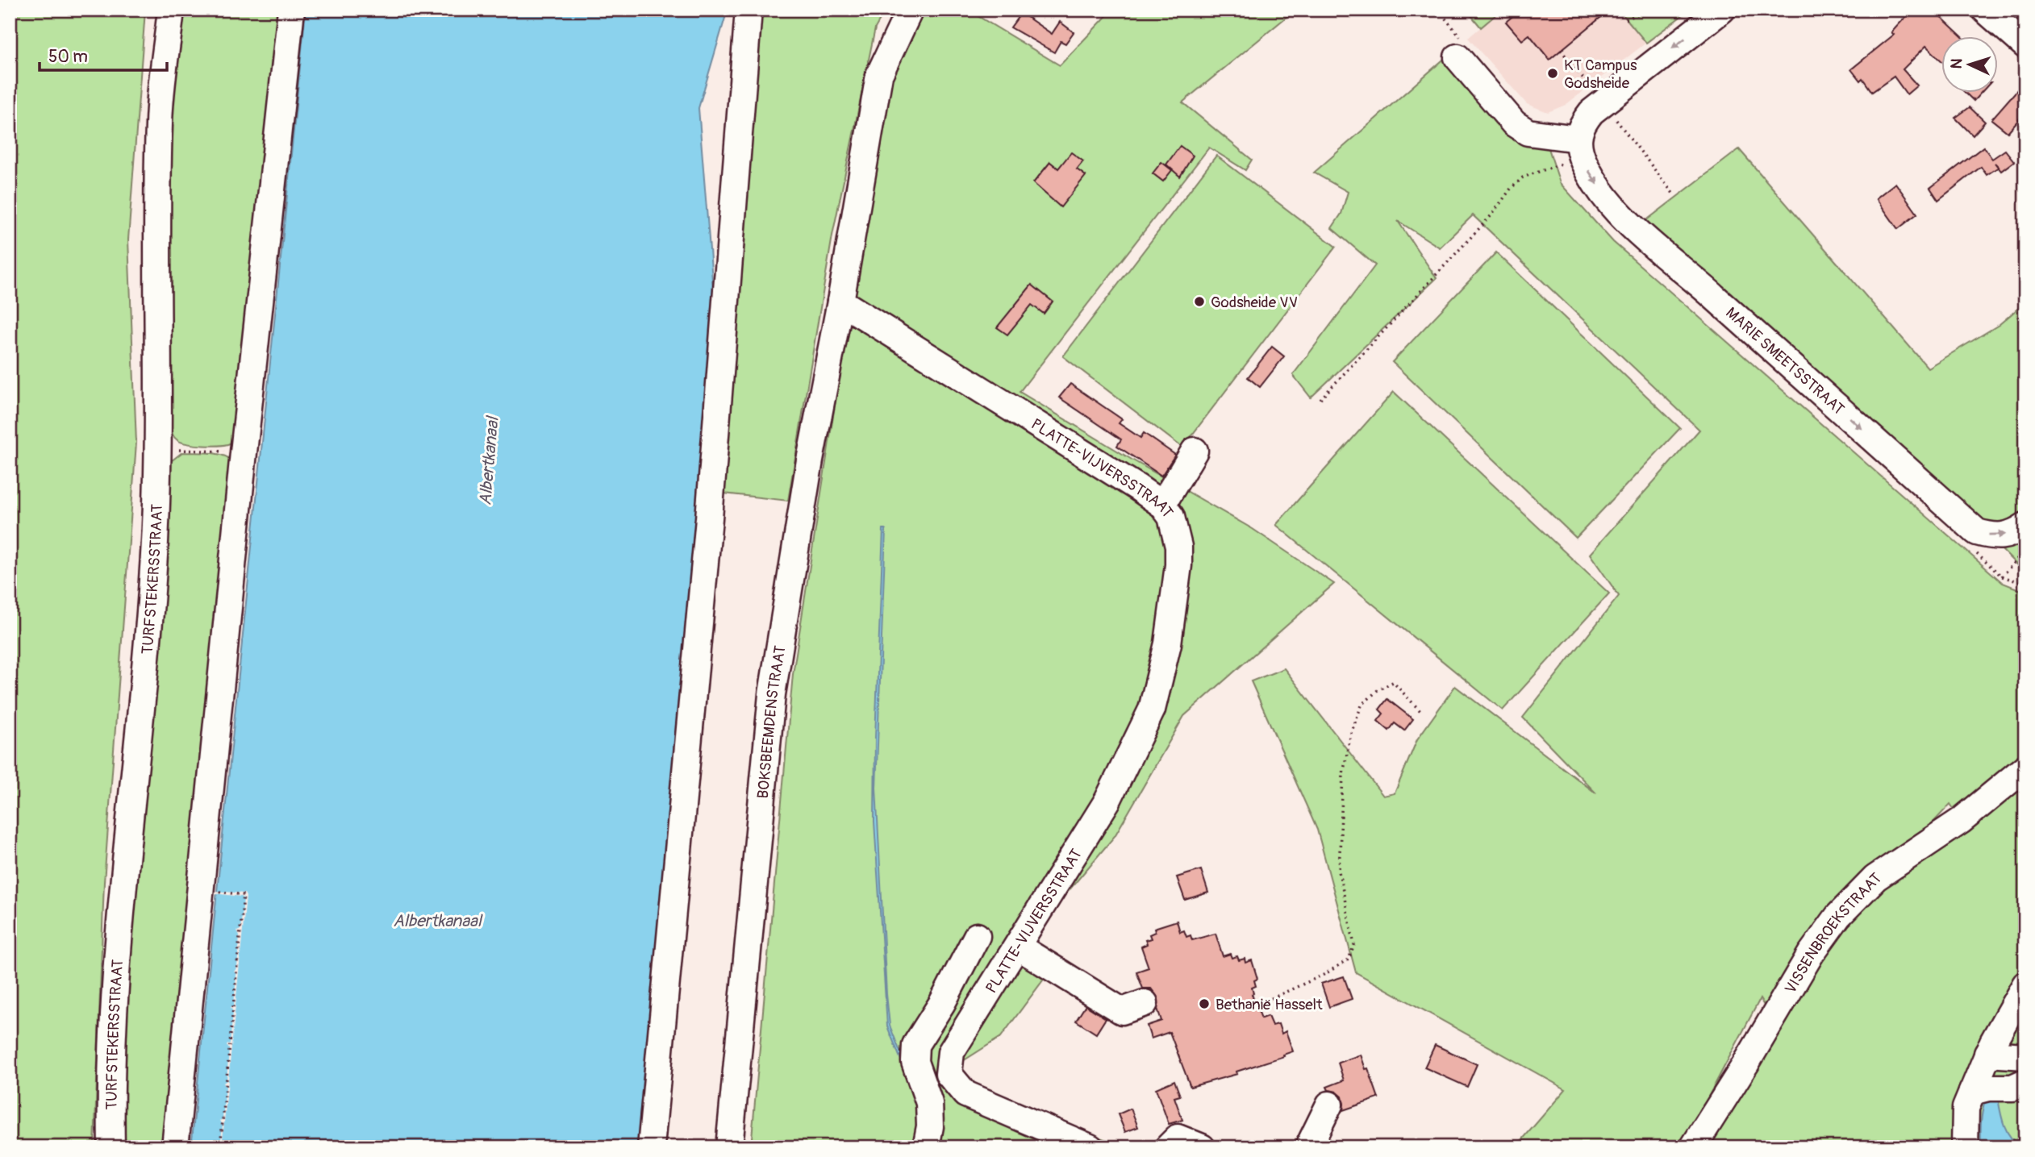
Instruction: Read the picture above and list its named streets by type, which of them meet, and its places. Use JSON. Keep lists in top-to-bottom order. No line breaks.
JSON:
{"streets":{"street":["MARIE SMEETSSTRAAT","PLATTE-VIJVERSSTRAAT","TURFSTEKERSSTRAAT","BOKSBEEMDENSTRAAT","VISSENBROEKSTRAAT"]},"crossings":[["PLATTE-VIJVERSSTRAAT","BOKSBEEMDENSTRAAT"]],"one_way":["MARIE SMEETSSTRAAT"],"water":["Albertkanaal"],"places":["KT Campus Godsheide","Godsheide VV","Bethanië Hasselt"],"scale_bar":"50 m","north":"left"}
